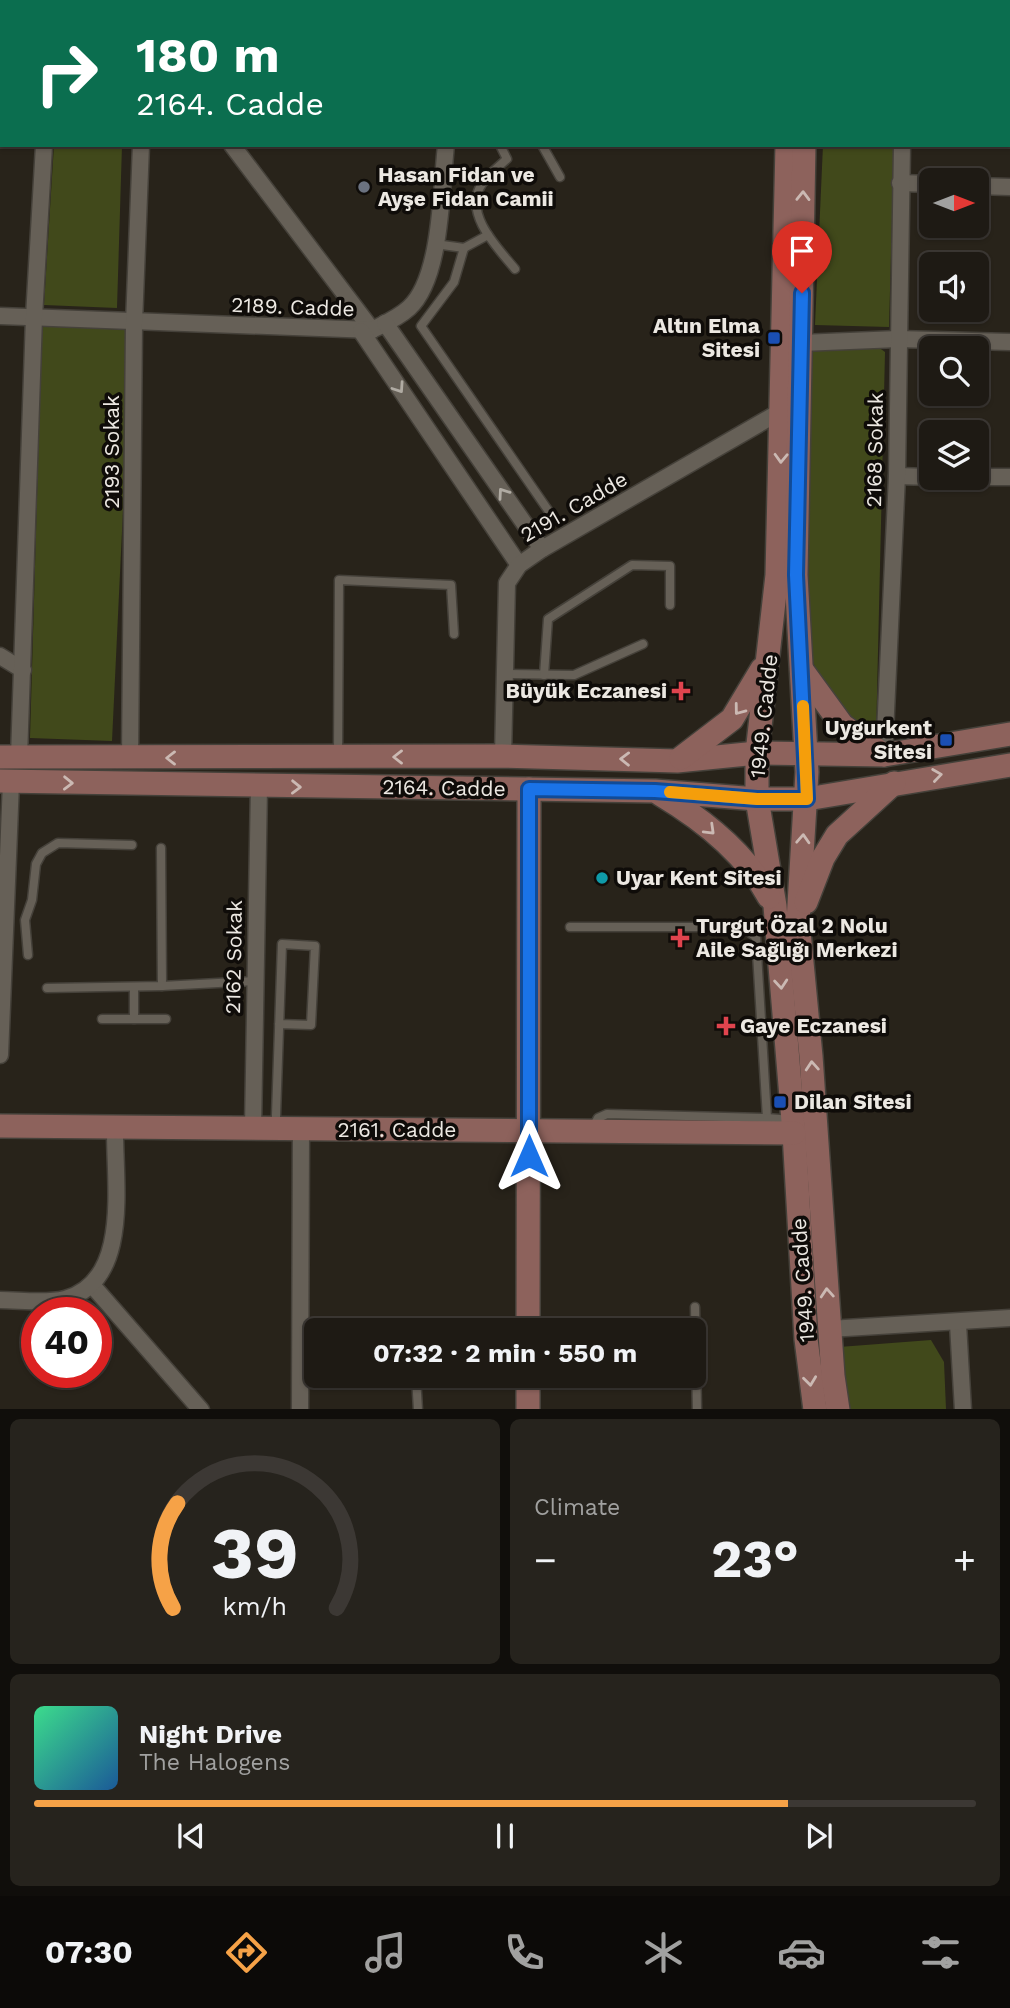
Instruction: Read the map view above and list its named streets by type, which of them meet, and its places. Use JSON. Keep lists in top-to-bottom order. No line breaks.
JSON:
{"streets":{"street":["2189. Cadde","2168 Sokak","2193 Sokak","2191. Cadde","1949. Cadde","2164. Cadde","2162 Sokak","2161. Cadde"]},"crossings":[["2189. Cadde","2193 Sokak"],["2168 Sokak","2164. Cadde"],["2193 Sokak","2164. Cadde"],["2191. Cadde","1949. Cadde"],["2191. Cadde","2164. Cadde"],["1949. Cadde","2164. Cadde"],["1949. Cadde","2161. Cadde"],["2164. Cadde","2162 Sokak"],["2162 Sokak","2161. Cadde"]],"places":{"other":["Hasan Fidan ve Ayşe Fidan Camii","Uyar Kent Sitesi"],"transit":["Altın Elma Sitesi","Uygurkent Sitesi","Dilan Sitesi"],"health":["Büyük Eczanesi","Turgut Özal 2 Nolu Aile Sağlığı Merkezi","Gaye Eczanesi"]},"north":"right","page":{"turn":["180 m","2164. Cadde"],"limit":"40","trip":"07:32 · 2 min · 550 m","tile":"Climate","heat":["−","23°","+"],"song":["Night Drive","The Halogens"],"tabs":"07:30","gauge":["39","km/h"]}}
